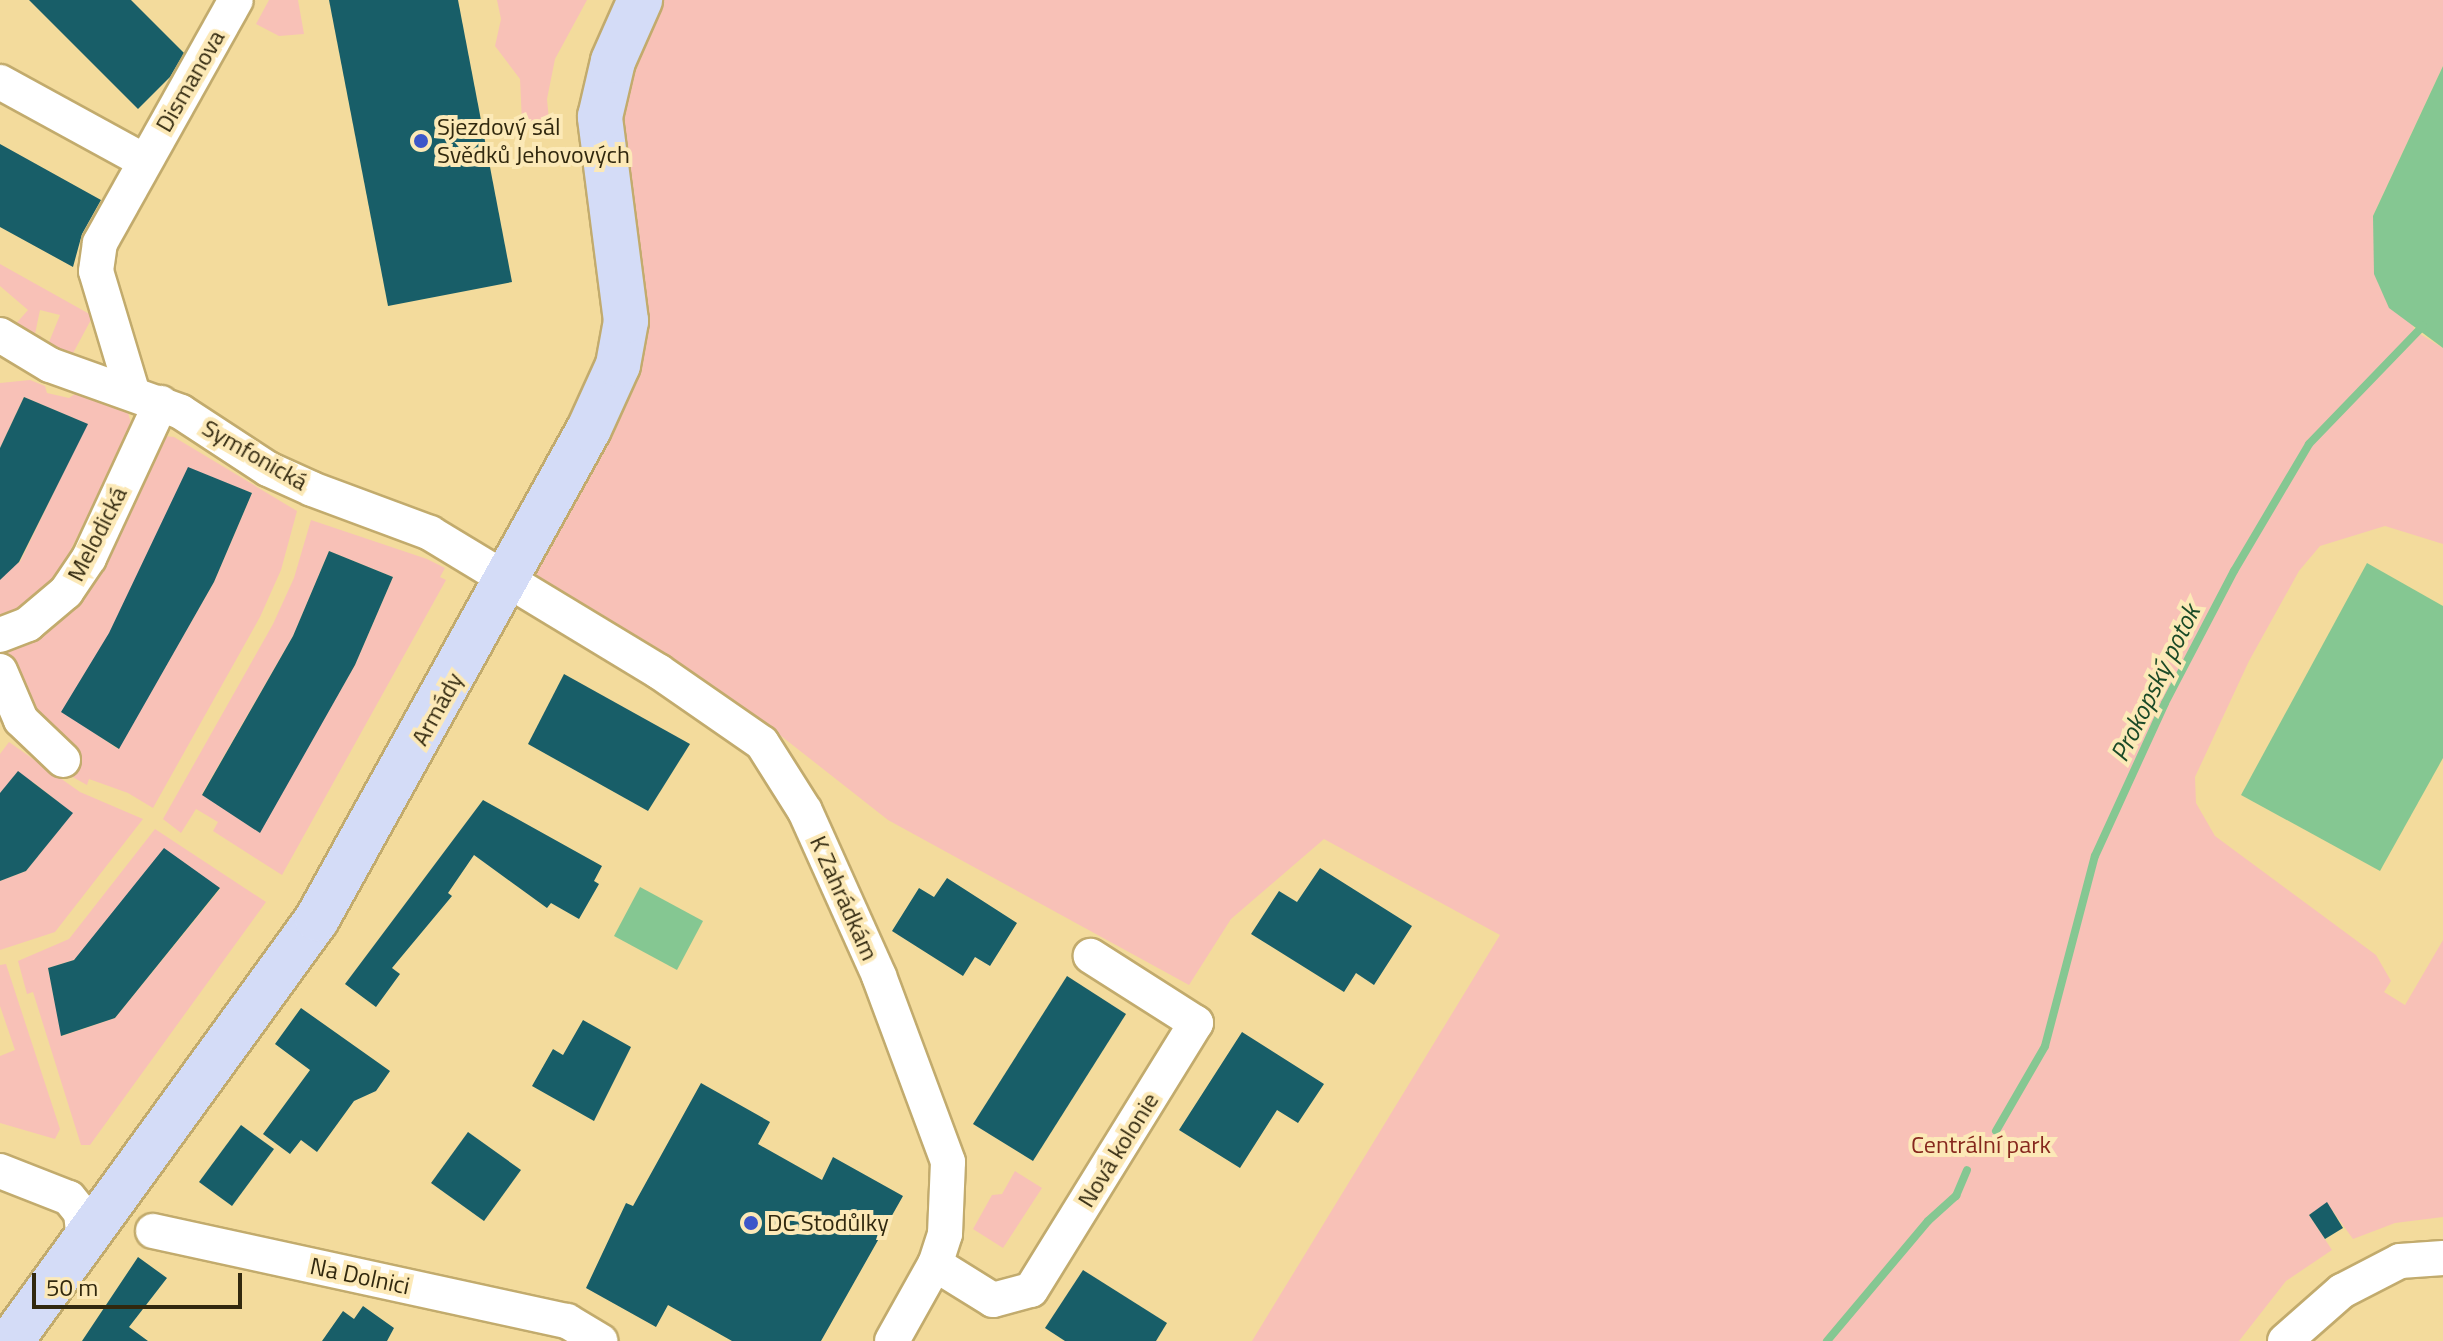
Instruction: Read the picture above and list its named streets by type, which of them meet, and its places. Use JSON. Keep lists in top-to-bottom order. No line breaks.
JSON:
{"streets":{"street":["Dismanova","Symfonická","Melodická","Armády","K Zahrádkám","Nová kolonie","Na Dolnici"]},"crossings":[["Dismanova","Symfonická"],["Dismanova","Melodická"],["Symfonická","Melodická"],["Symfonická","Armády"],["Symfonická","K Zahrádkám"],["Armády","K Zahrádkám"],["K Zahrádkám","Nová kolonie"]],"water":["Prokopský potok"],"parks":["Centrální park"],"places":["Sjezdový sál Svědků Jehovových","DC Stodůlky"],"scale_bar":"50 m"}
